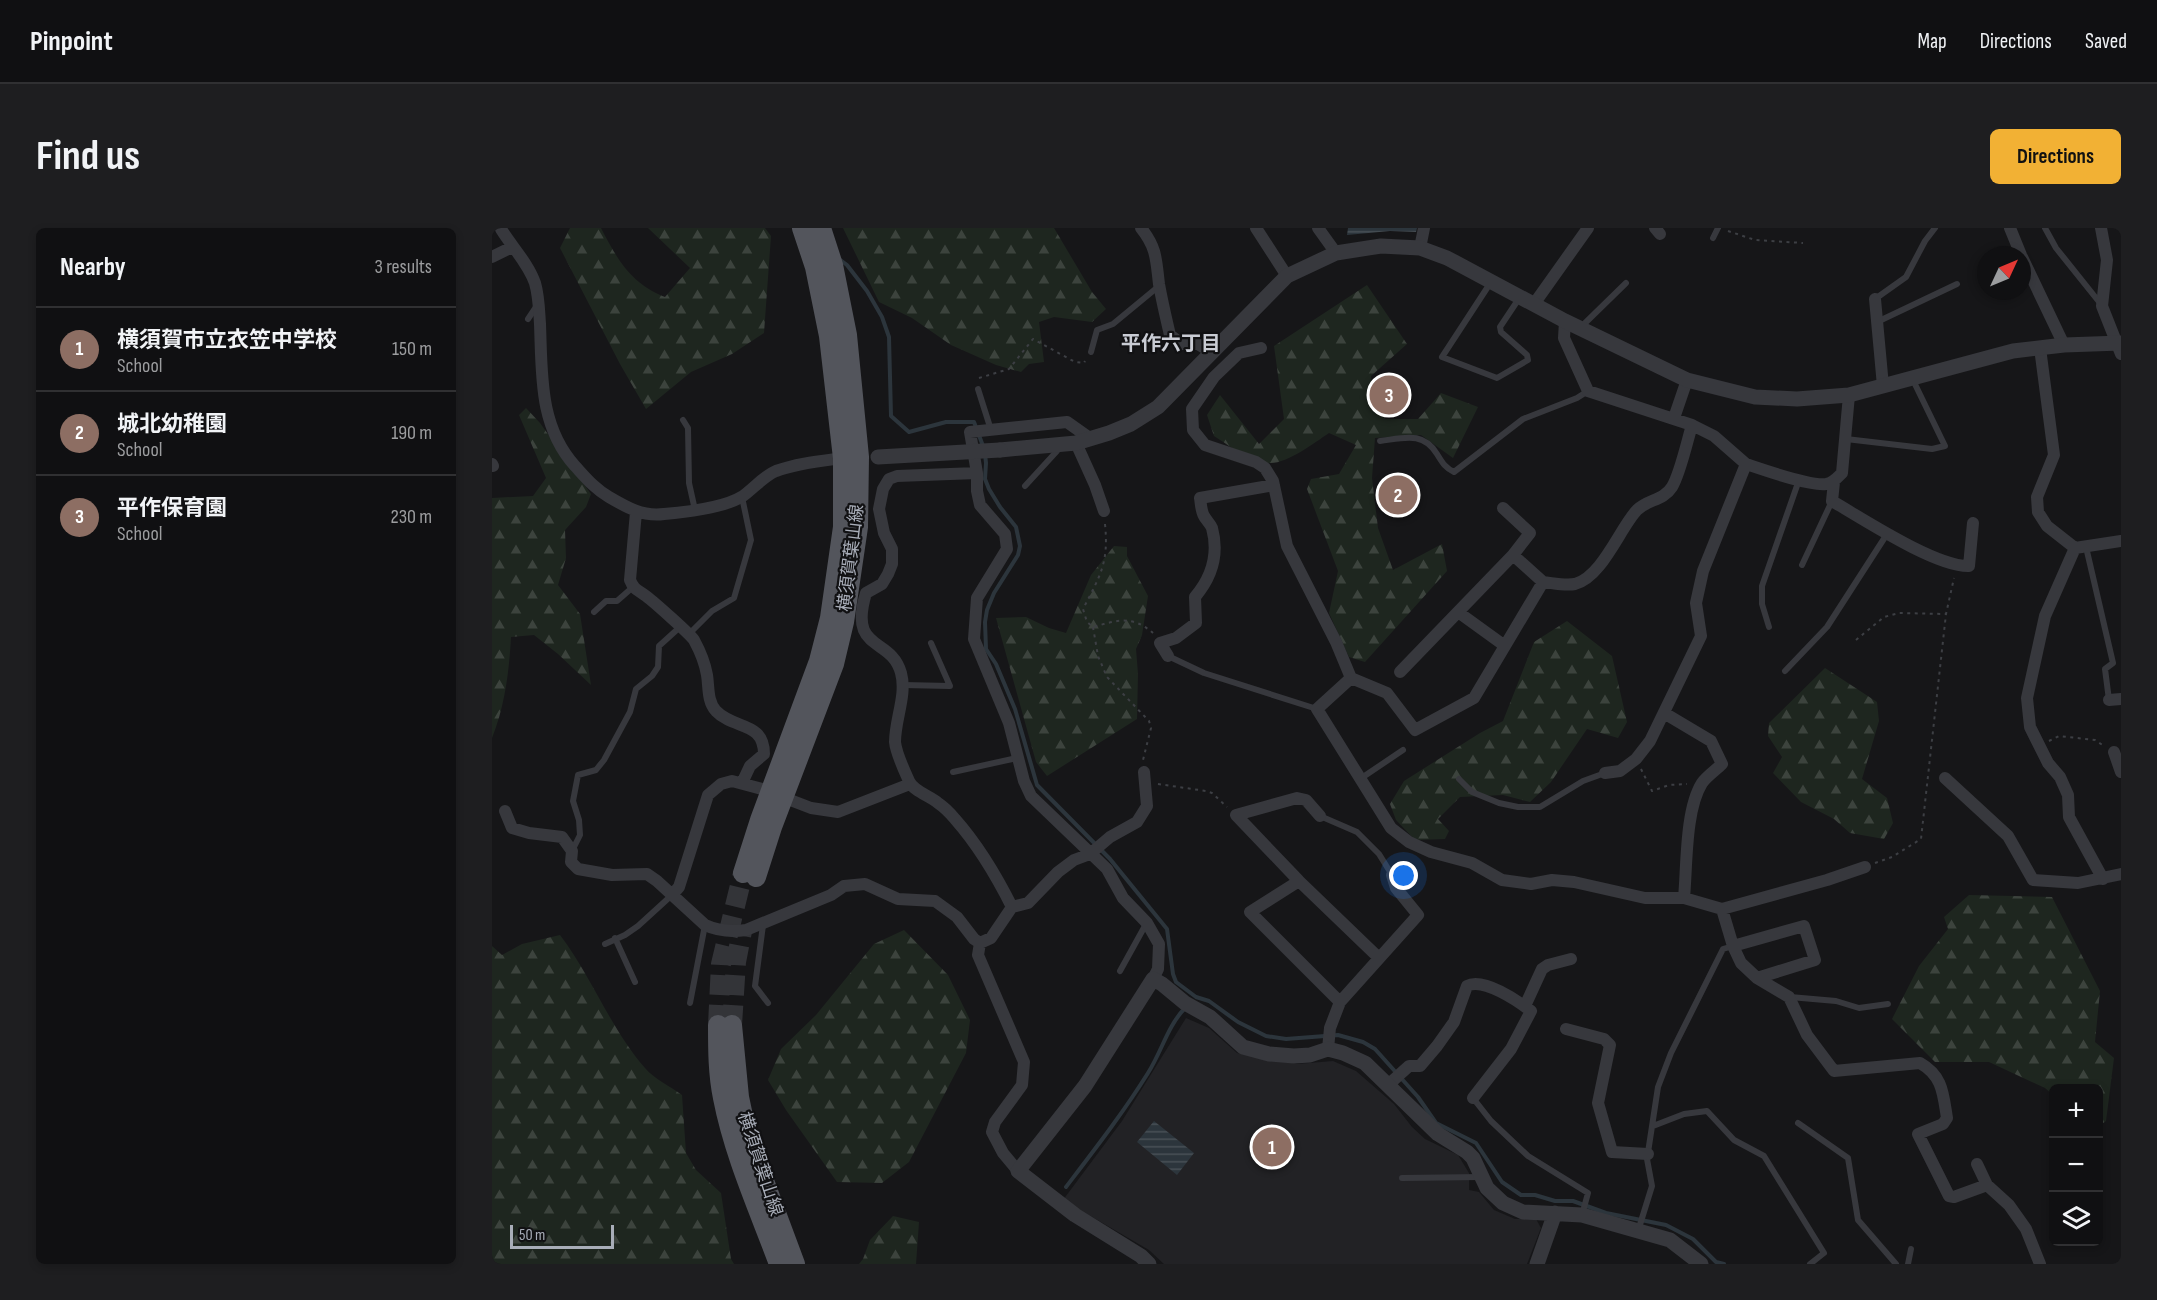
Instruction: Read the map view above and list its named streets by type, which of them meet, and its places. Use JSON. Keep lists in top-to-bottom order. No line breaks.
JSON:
{"streets":{"main road":["横須賀葉山線"]},"districts":["平作六丁目"],"scale_bar":"50 m","north":"top right","page":{"header":"Pinpoint","nav":["Map","Directions","Saved"],"buttons":"Directions","title":"Find us","heading":["Nearby","3 results"],"list":[{"mark":"1","name":"横須賀市立衣笠中学校","note":"School","value":"150 m"},{"mark":"2","name":"城北幼稚園","note":"School","value":"190 m"},{"mark":"3","name":"平作保育園","note":"School","value":"230 m"}],"pins":["3","2","1"],"map_buttons":["+","−"],"scale":"50 m"}}
